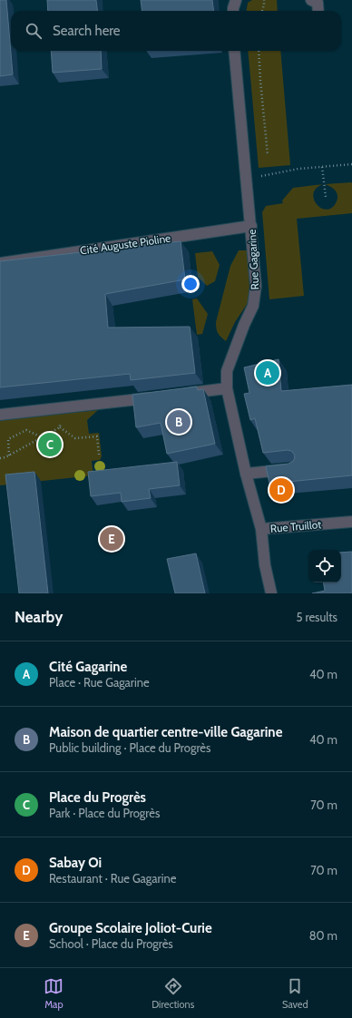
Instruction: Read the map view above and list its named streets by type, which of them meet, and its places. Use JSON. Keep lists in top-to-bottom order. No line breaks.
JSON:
{"streets":{"street":["Cité Auguste Pioline","Rue Gagarine","Rue Truillot"]},"crossings":[["Cité Auguste Pioline","Rue Gagarine"],["Rue Gagarine","Rue Truillot"]],"page":{"search":"Search here","pins":["A","B","C","D","E"],"heading":["Nearby","5 results"],"list":[{"mark":"A","name":"Cité Gagarine","note":"Place · Rue Gagarine","value":"40 m"},{"mark":"B","name":"Maison de quartier centre-ville Gagarine","note":"Public building · Place du Progrès","value":"40 m"},{"mark":"C","name":"Place du Progrès","note":"Park · Place du Progrès","value":"70 m"},{"mark":"D","name":"Sabay Oi","note":"Restaurant · Rue Gagarine","value":"70 m"},{"mark":"E","name":"Groupe Scolaire Joliot-Curie","note":"School · Place du Progrès","value":"80 m"}],"nav":["Map","Directions","Saved"]}}
